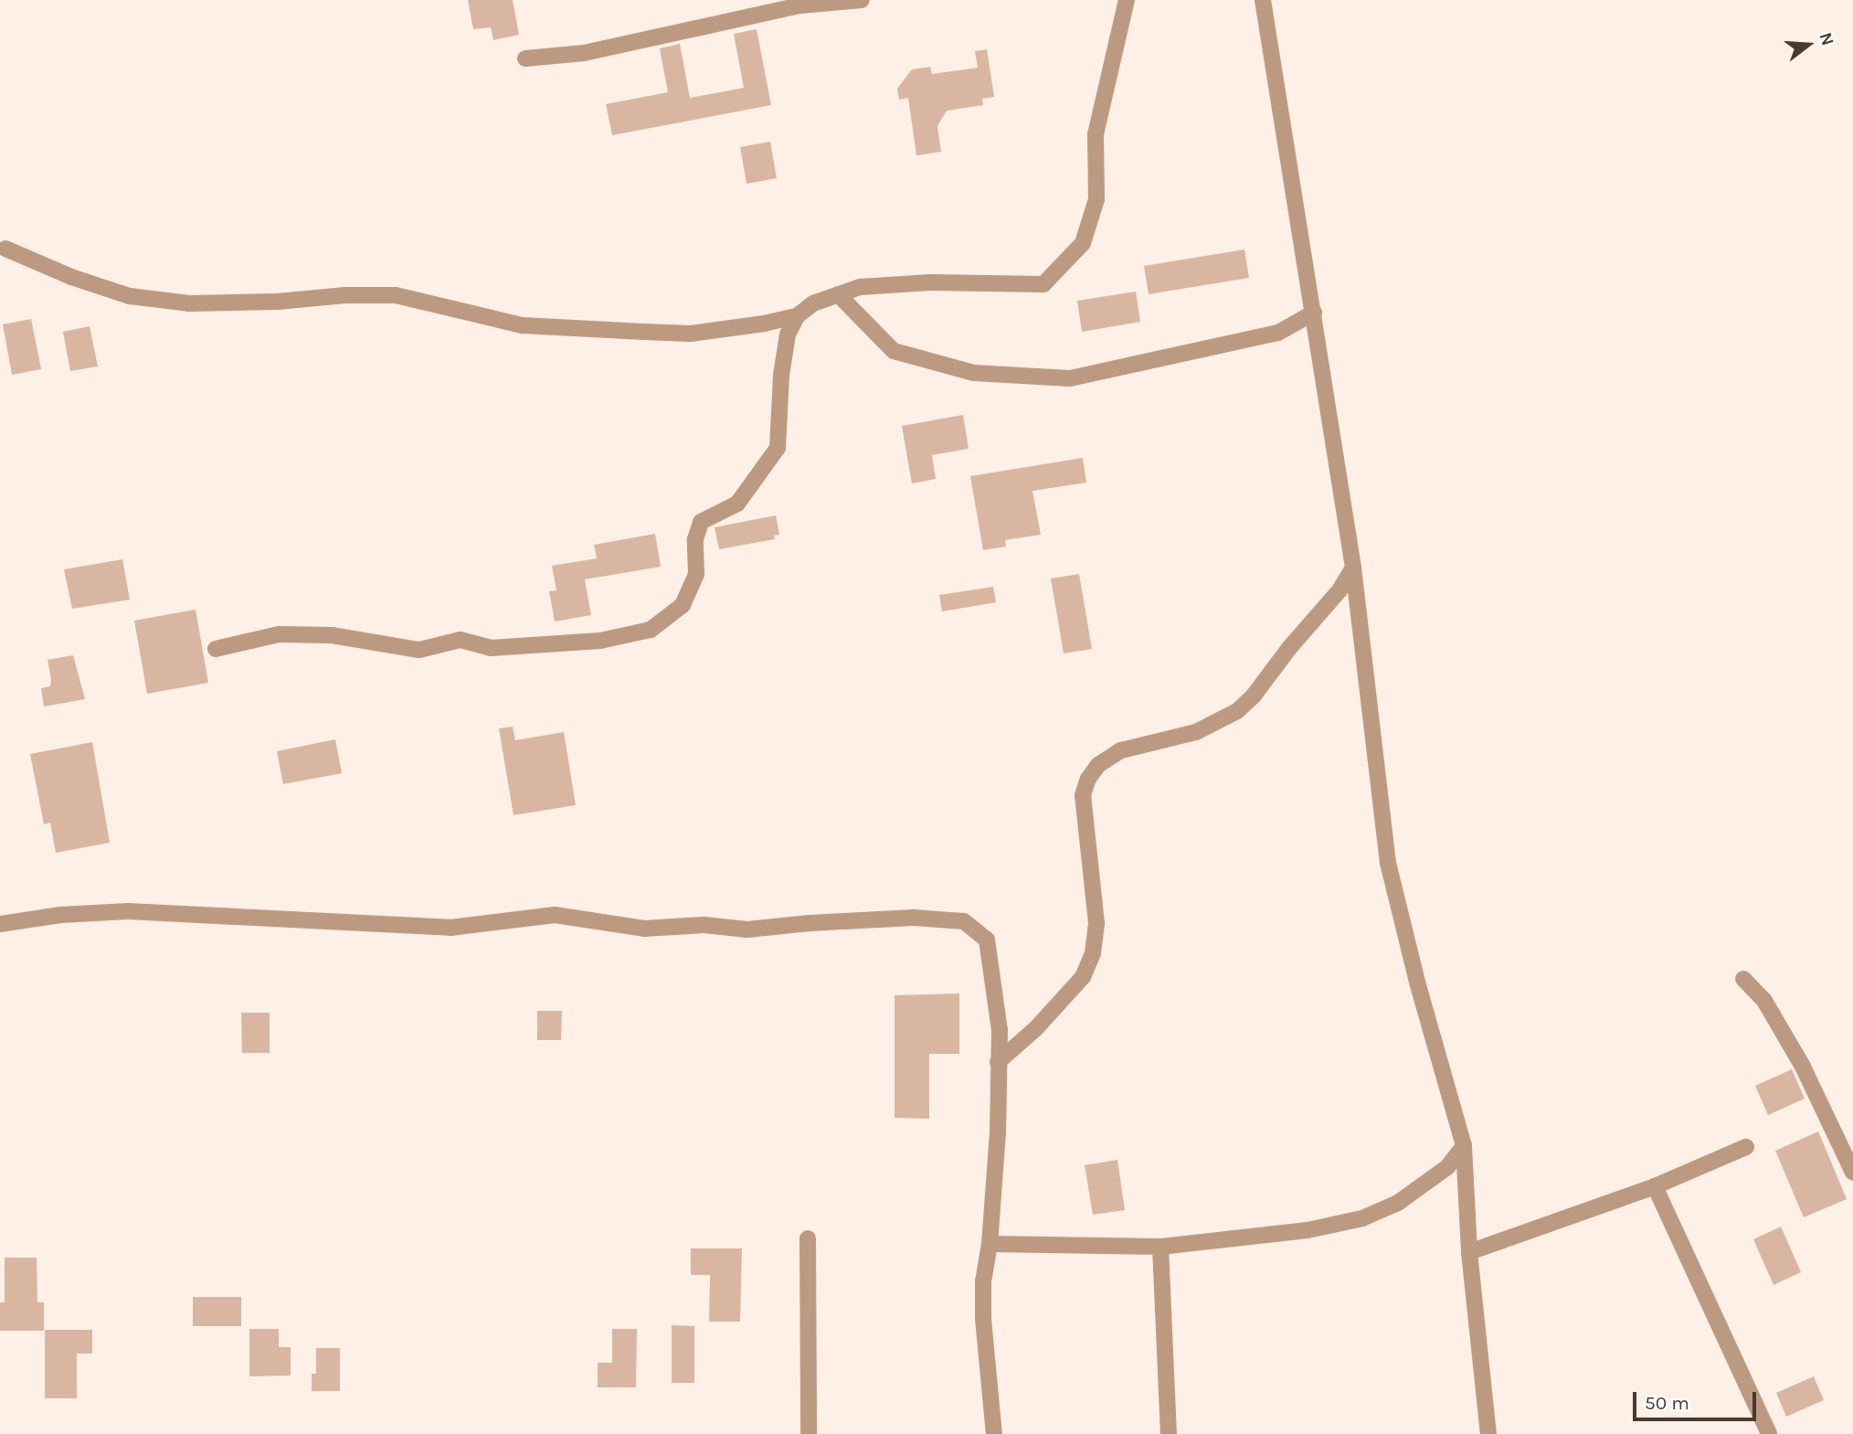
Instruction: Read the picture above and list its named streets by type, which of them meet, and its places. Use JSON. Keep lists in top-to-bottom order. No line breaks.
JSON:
{"scale_bar":"50 m","north":"right"}
